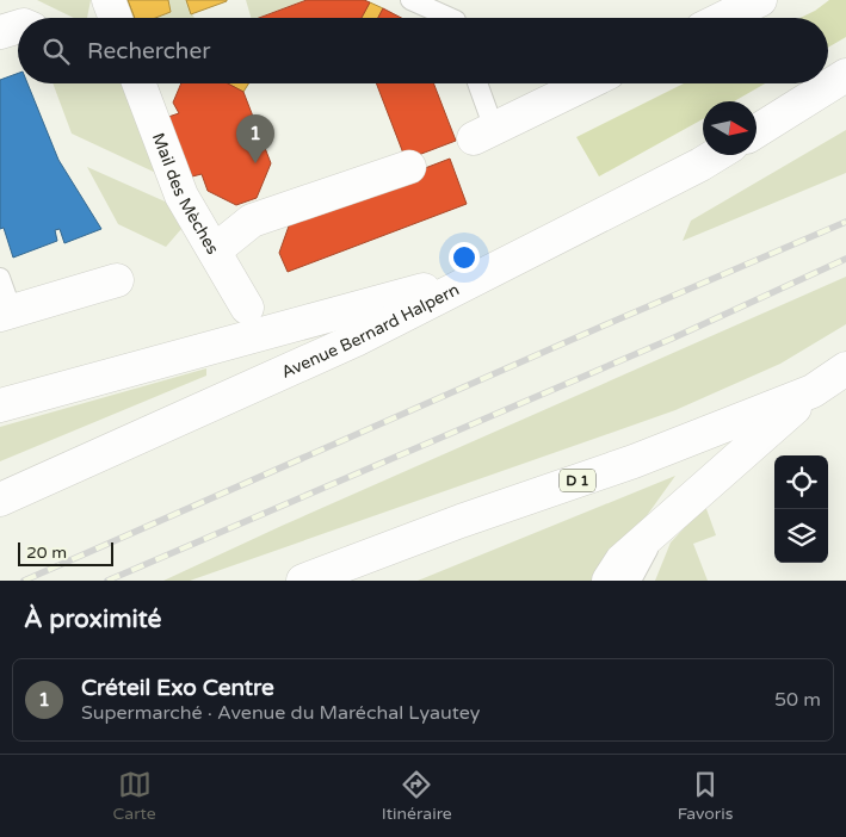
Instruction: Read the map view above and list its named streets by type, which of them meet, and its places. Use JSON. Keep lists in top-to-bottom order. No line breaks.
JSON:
{"streets":{"main road":["Mail des Mèches","Avenue Bernard Halpern","D 1"]},"scale_bar":"20 m","north":"right","page":{"search":"Rechercher","pins":"1","scale":"20 m","heading":"À proximité","list":[{"mark":"1","name":"Créteil Exo Centre","note":"Supermarché · Avenue du Maréchal Lyautey","value":"50 m"}],"nav":["Carte","Itinéraire","Favoris"]}}
